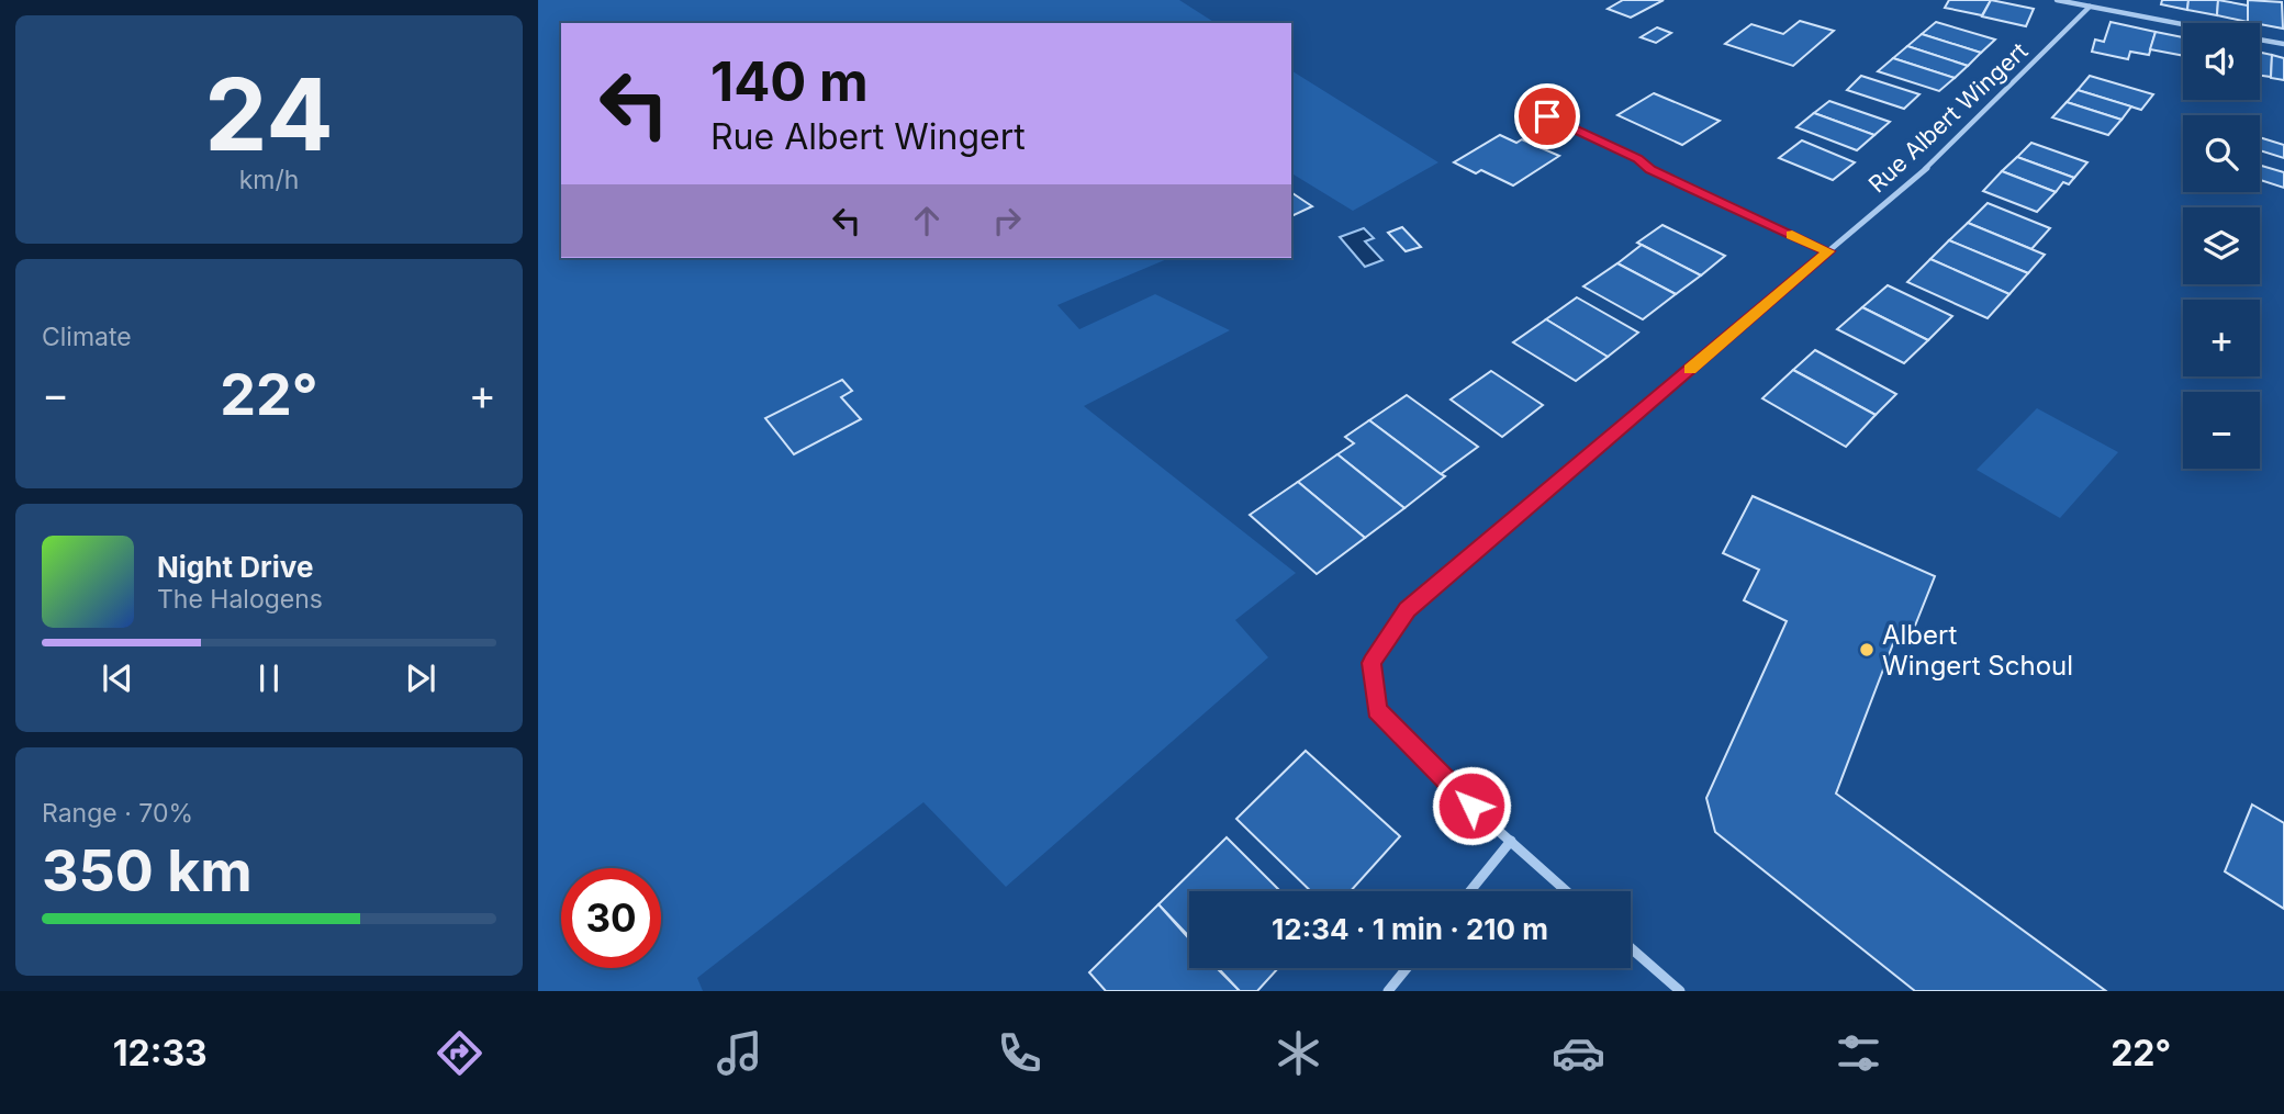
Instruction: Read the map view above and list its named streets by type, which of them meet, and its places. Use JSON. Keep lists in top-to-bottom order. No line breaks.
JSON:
{"streets":{"street":["Rue Albert Wingert"]},"places":["Albert Wingert Schoul"],"page":{"tile":[["24","km/h"],"Climate",["Range · 70%","350 km"]],"map_buttons":["+","−"],"turn":["140 m","Rue Albert Wingert"],"heat":["−","22°","+"],"song":["Night Drive","The Halogens"],"limit":"30","trip":"12:34 · 1 min · 210 m","tabs":["12:33","22°"]}}
